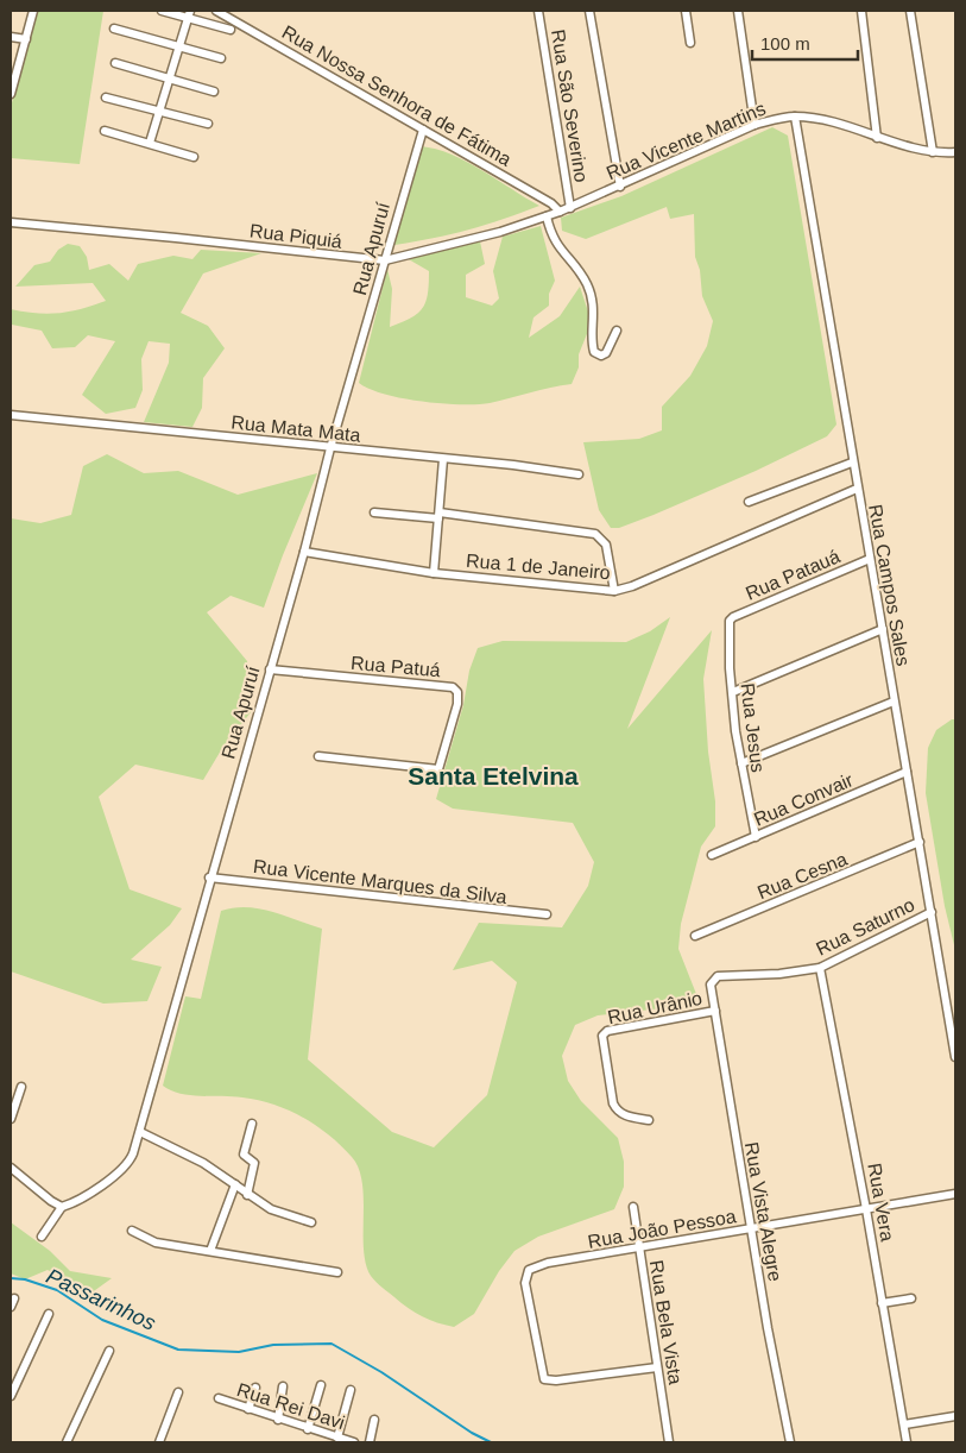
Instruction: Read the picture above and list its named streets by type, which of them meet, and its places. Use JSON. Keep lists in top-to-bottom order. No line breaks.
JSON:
{"streets":{"street":["Rua Nossa Senhora de Fátima","Rua São Severino","Rua Vicente Martins","Rua Piquiá","Rua Apuruí","Rua Mata Mata","Rua 1 de Janeiro","Rua Patauá","Rua Campos Sales","Rua Patuá","Rua Jesus","Rua Convair","Rua Cesna","Rua Vicente Marques da Silva","Rua Saturno","Rua Urânio","Rua Vera","Rua Vista Alegre","Rua João Pessoa","Rua Bela Vista","Rua Rei Davi"]},"crossings":[["Rua Nossa Senhora de Fátima","Rua Piquiá"],["Rua Nossa Senhora de Fátima","Rua Apuruí"],["Rua São Severino","Rua Vicente Martins"],["Rua São Severino","Rua Piquiá"],["Rua Vicente Martins","Rua Piquiá"],["Rua Vicente Martins","Rua Campos Sales"],["Rua Piquiá","Rua Apuruí"],["Rua Apuruí","Rua Mata Mata"],["Rua Apuruí","Rua 1 de Janeiro"],["Rua Apuruí","Rua Patuá"],["Rua Apuruí","Rua Vicente Marques da Silva"],["Rua 1 de Janeiro","Rua Campos Sales"],["Rua Patauá","Rua Campos Sales"],["Rua Patauá","Rua Jesus"],["Rua Campos Sales","Rua Convair"],["Rua Campos Sales","Rua Cesna"],["Rua Campos Sales","Rua Saturno"],["Rua Jesus","Rua Convair"],["Rua Saturno","Rua Vera"],["Rua Saturno","Rua Vista Alegre"],["Rua Urânio","Rua Vista Alegre"],["Rua Vera","Rua João Pessoa"],["Rua Vista Alegre","Rua João Pessoa"],["Rua João Pessoa","Rua Bela Vista"]],"districts":["Santa Etelvina"],"water":["Passarinhos"],"scale_bar":"100 m"}
